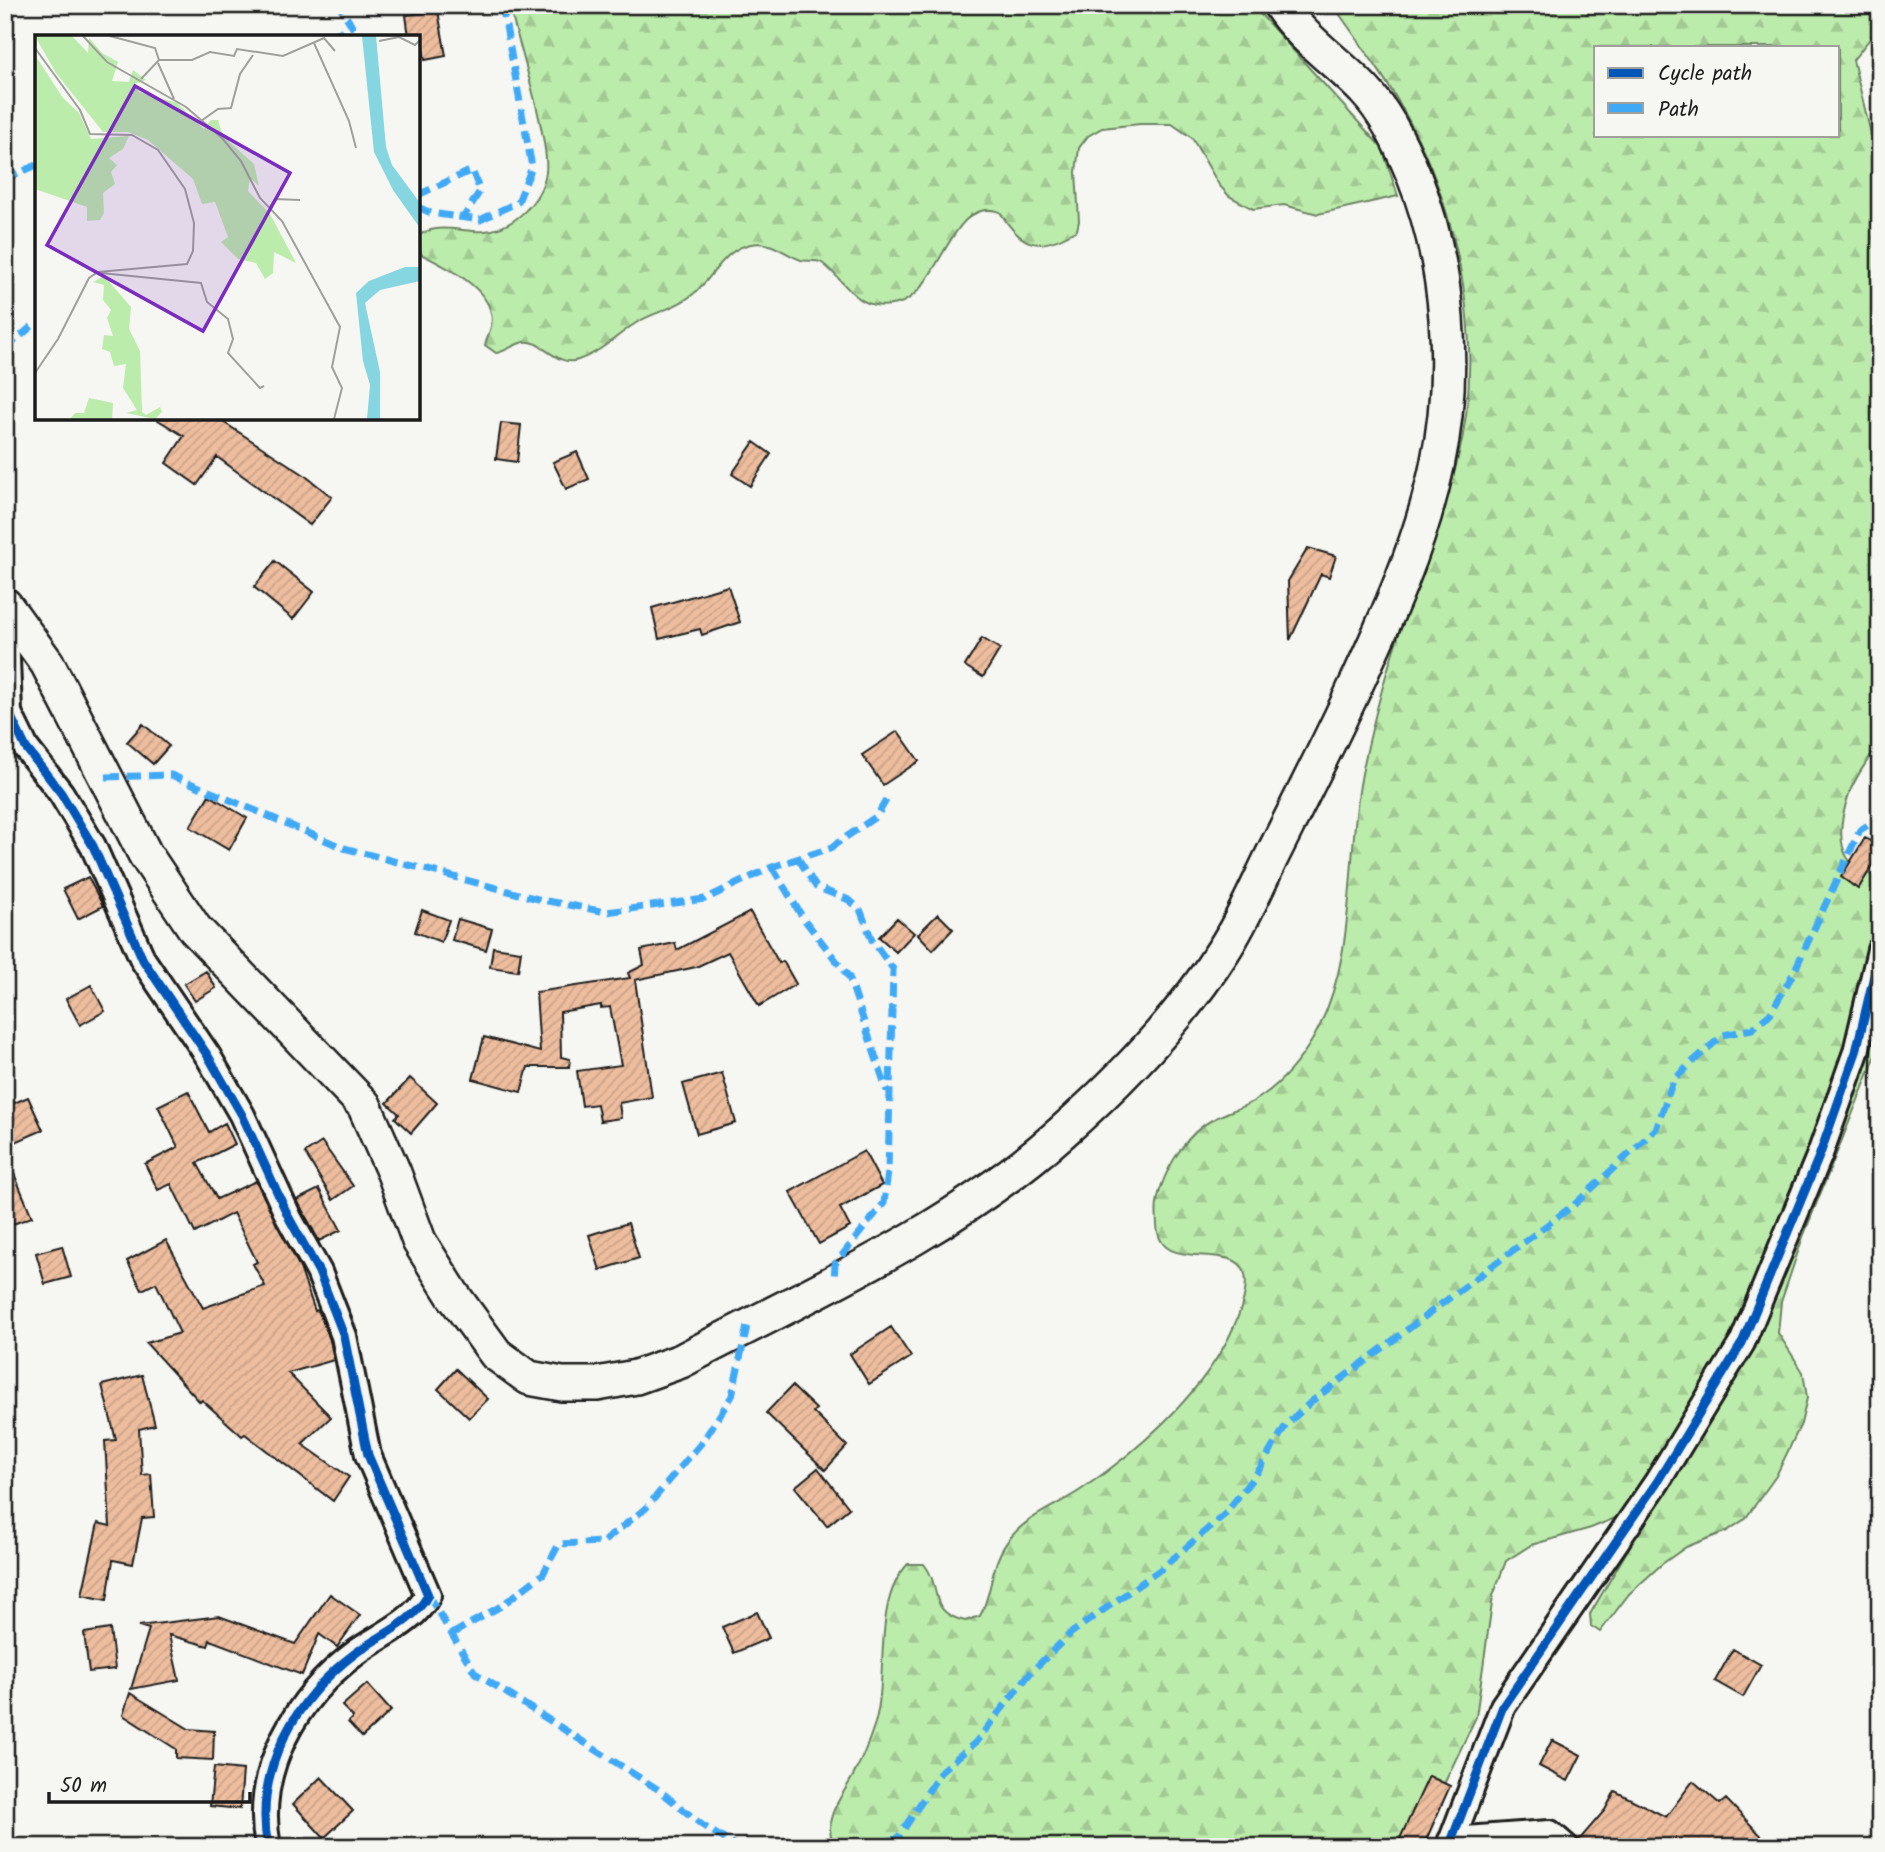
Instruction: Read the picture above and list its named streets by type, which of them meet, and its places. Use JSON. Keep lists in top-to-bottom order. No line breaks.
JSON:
{"legend":["Cycle path","Path"],"scale_bar":"50 m"}
